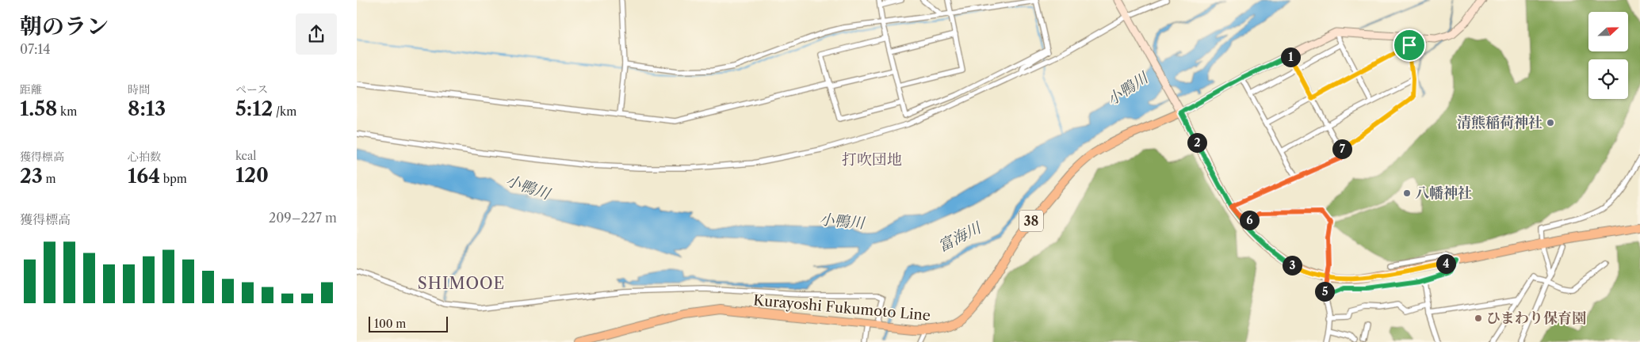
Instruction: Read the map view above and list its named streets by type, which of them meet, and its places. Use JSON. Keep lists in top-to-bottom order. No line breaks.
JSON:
{"streets":{"main road":["38","Kurayoshi Fukumoto Line"]},"districts":["打吹団地","SHIMOOE"],"water":["小鴨川","富海川"],"places":["清熊稲荷神社","八幡神社","ひまわり保育園"],"scale_bar":"100 m","north":"right","page":{"heading":["朝のラン","07:14"],"pins":["1","2","7","6","4","3","5"],"stats":[["距離","1.58 km"],["時間","8:13"],["ペース","5:12 /km"],["獲得標高","23 m"],["心拍数","164 bpm"],["kcal","120"]],"chart":["獲得標高","209–227 m"],"scale":"100 m"}}
